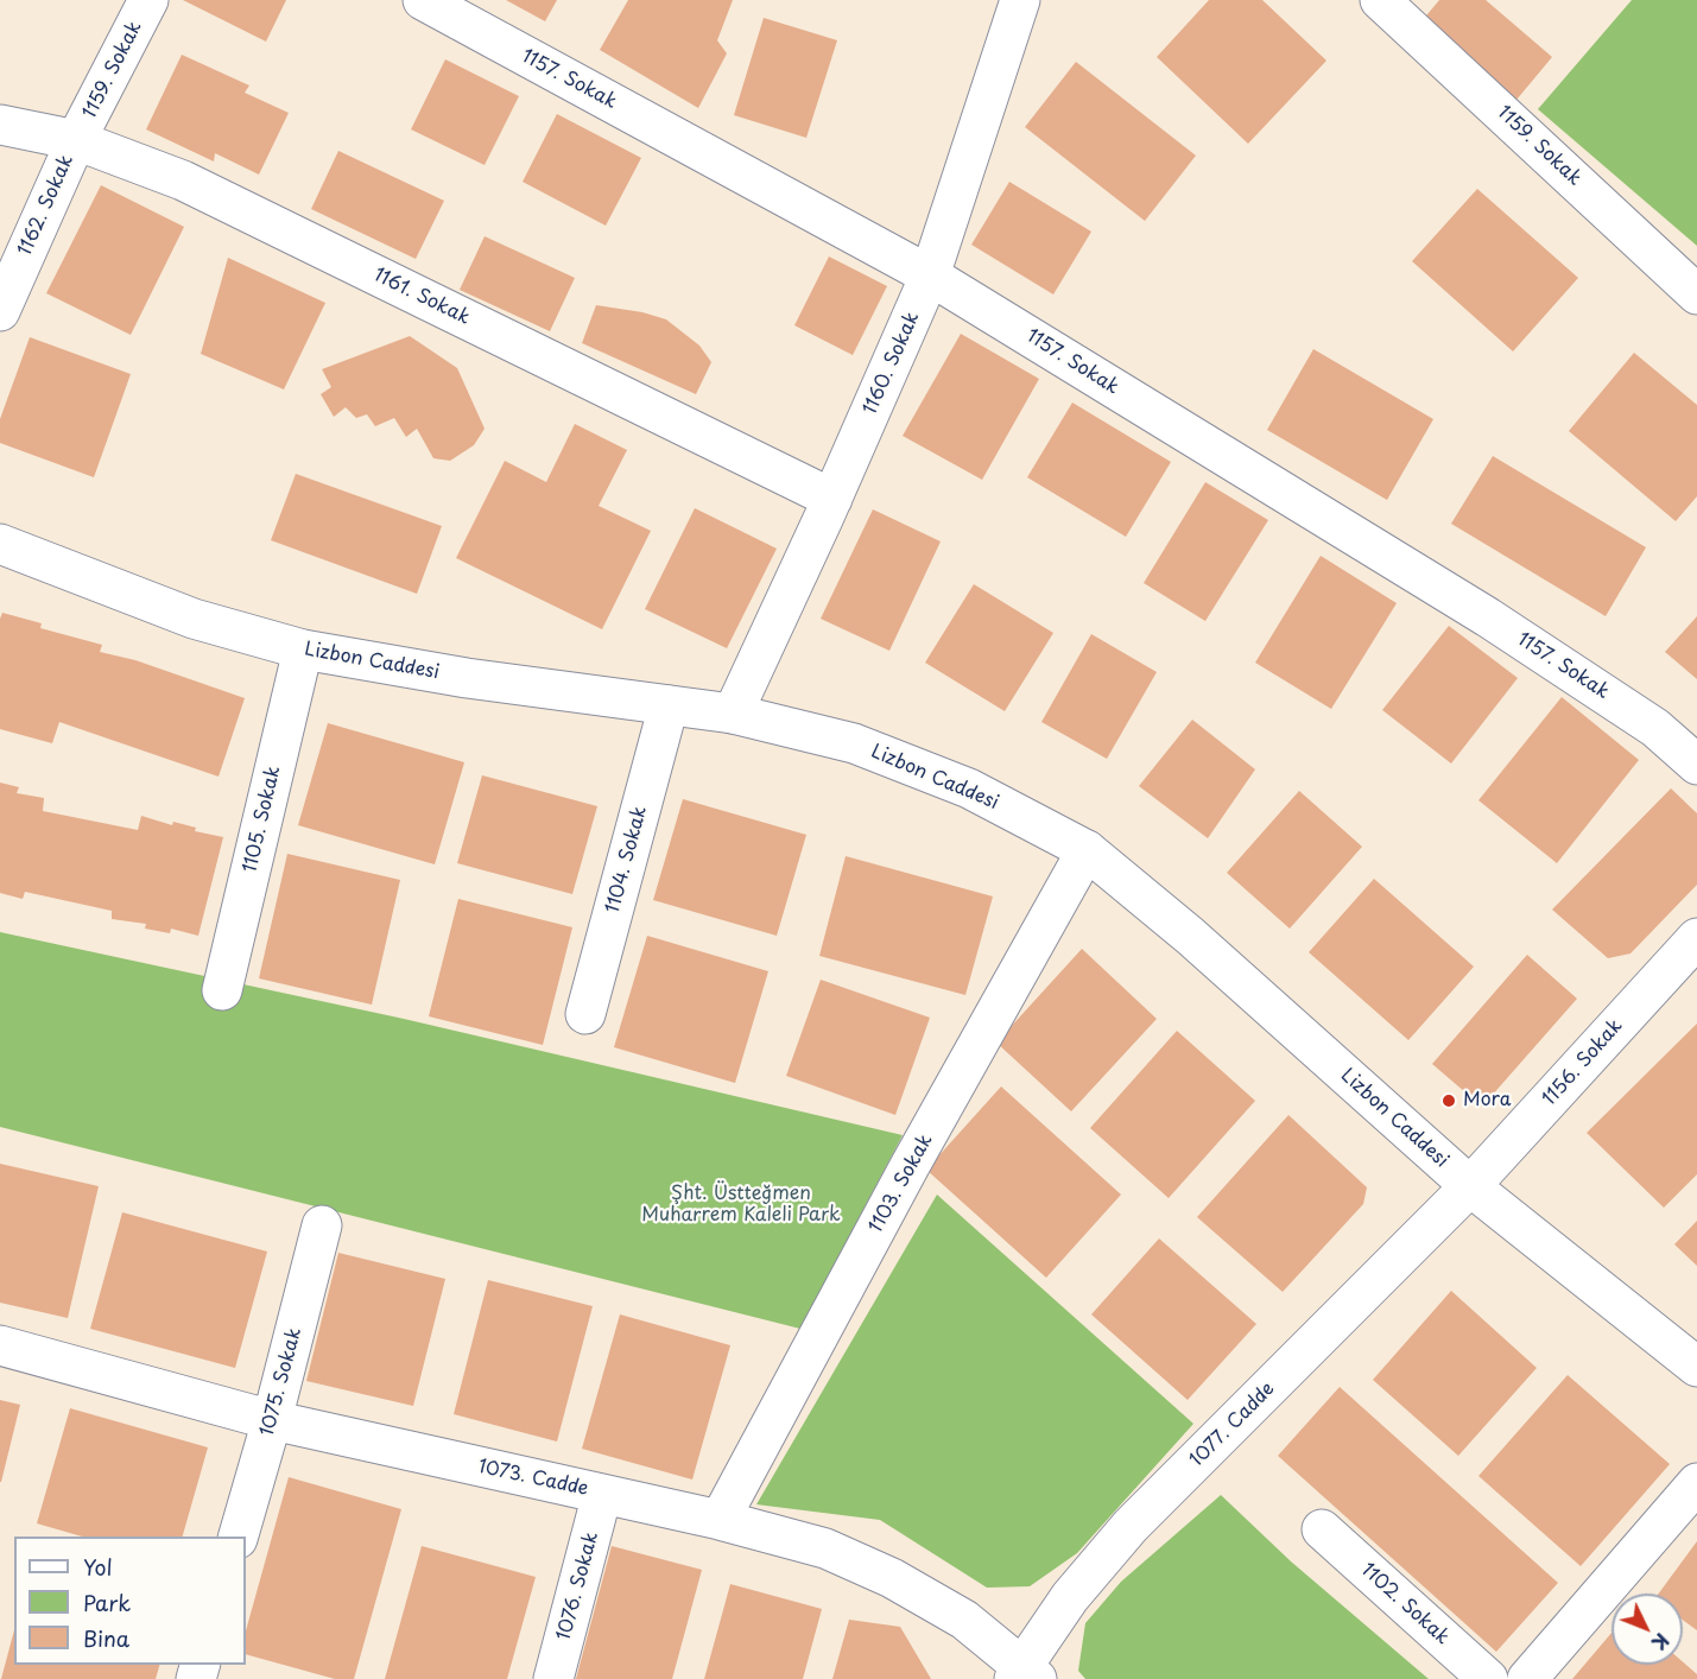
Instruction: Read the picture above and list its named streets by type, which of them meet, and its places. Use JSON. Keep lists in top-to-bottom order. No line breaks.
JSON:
{"streets":{"street":["1159. Sokak","1157. Sokak","1162. Sokak","1161. Sokak","1160. Sokak","Lizbon Caddesi","1105. Sokak","1104. Sokak","1156. Sokak","1103. Sokak","1075. Sokak","1077. Cadde","1073. Cadde","1076. Sokak","1102. Sokak"]},"crossings":[["1159. Sokak","1162. Sokak"],["1159. Sokak","1161. Sokak"],["1157. Sokak","1160. Sokak"],["1162. Sokak","1161. Sokak"],["1161. Sokak","1160. Sokak"],["1160. Sokak","Lizbon Caddesi"],["Lizbon Caddesi","1105. Sokak"],["Lizbon Caddesi","1104. Sokak"],["Lizbon Caddesi","1156. Sokak"],["Lizbon Caddesi","1103. Sokak"],["Lizbon Caddesi","1077. Cadde"],["1156. Sokak","1077. Cadde"],["1103. Sokak","1073. Cadde"],["1075. Sokak","1073. Cadde"],["1077. Cadde","1073. Cadde"],["1073. Cadde","1076. Sokak"]],"parks":["Şht. Üstteğmen Muharrem Kaleli Park"],"places":["Mora"],"legend":["Yol","Park","Bina"],"north":"bottom right"}
